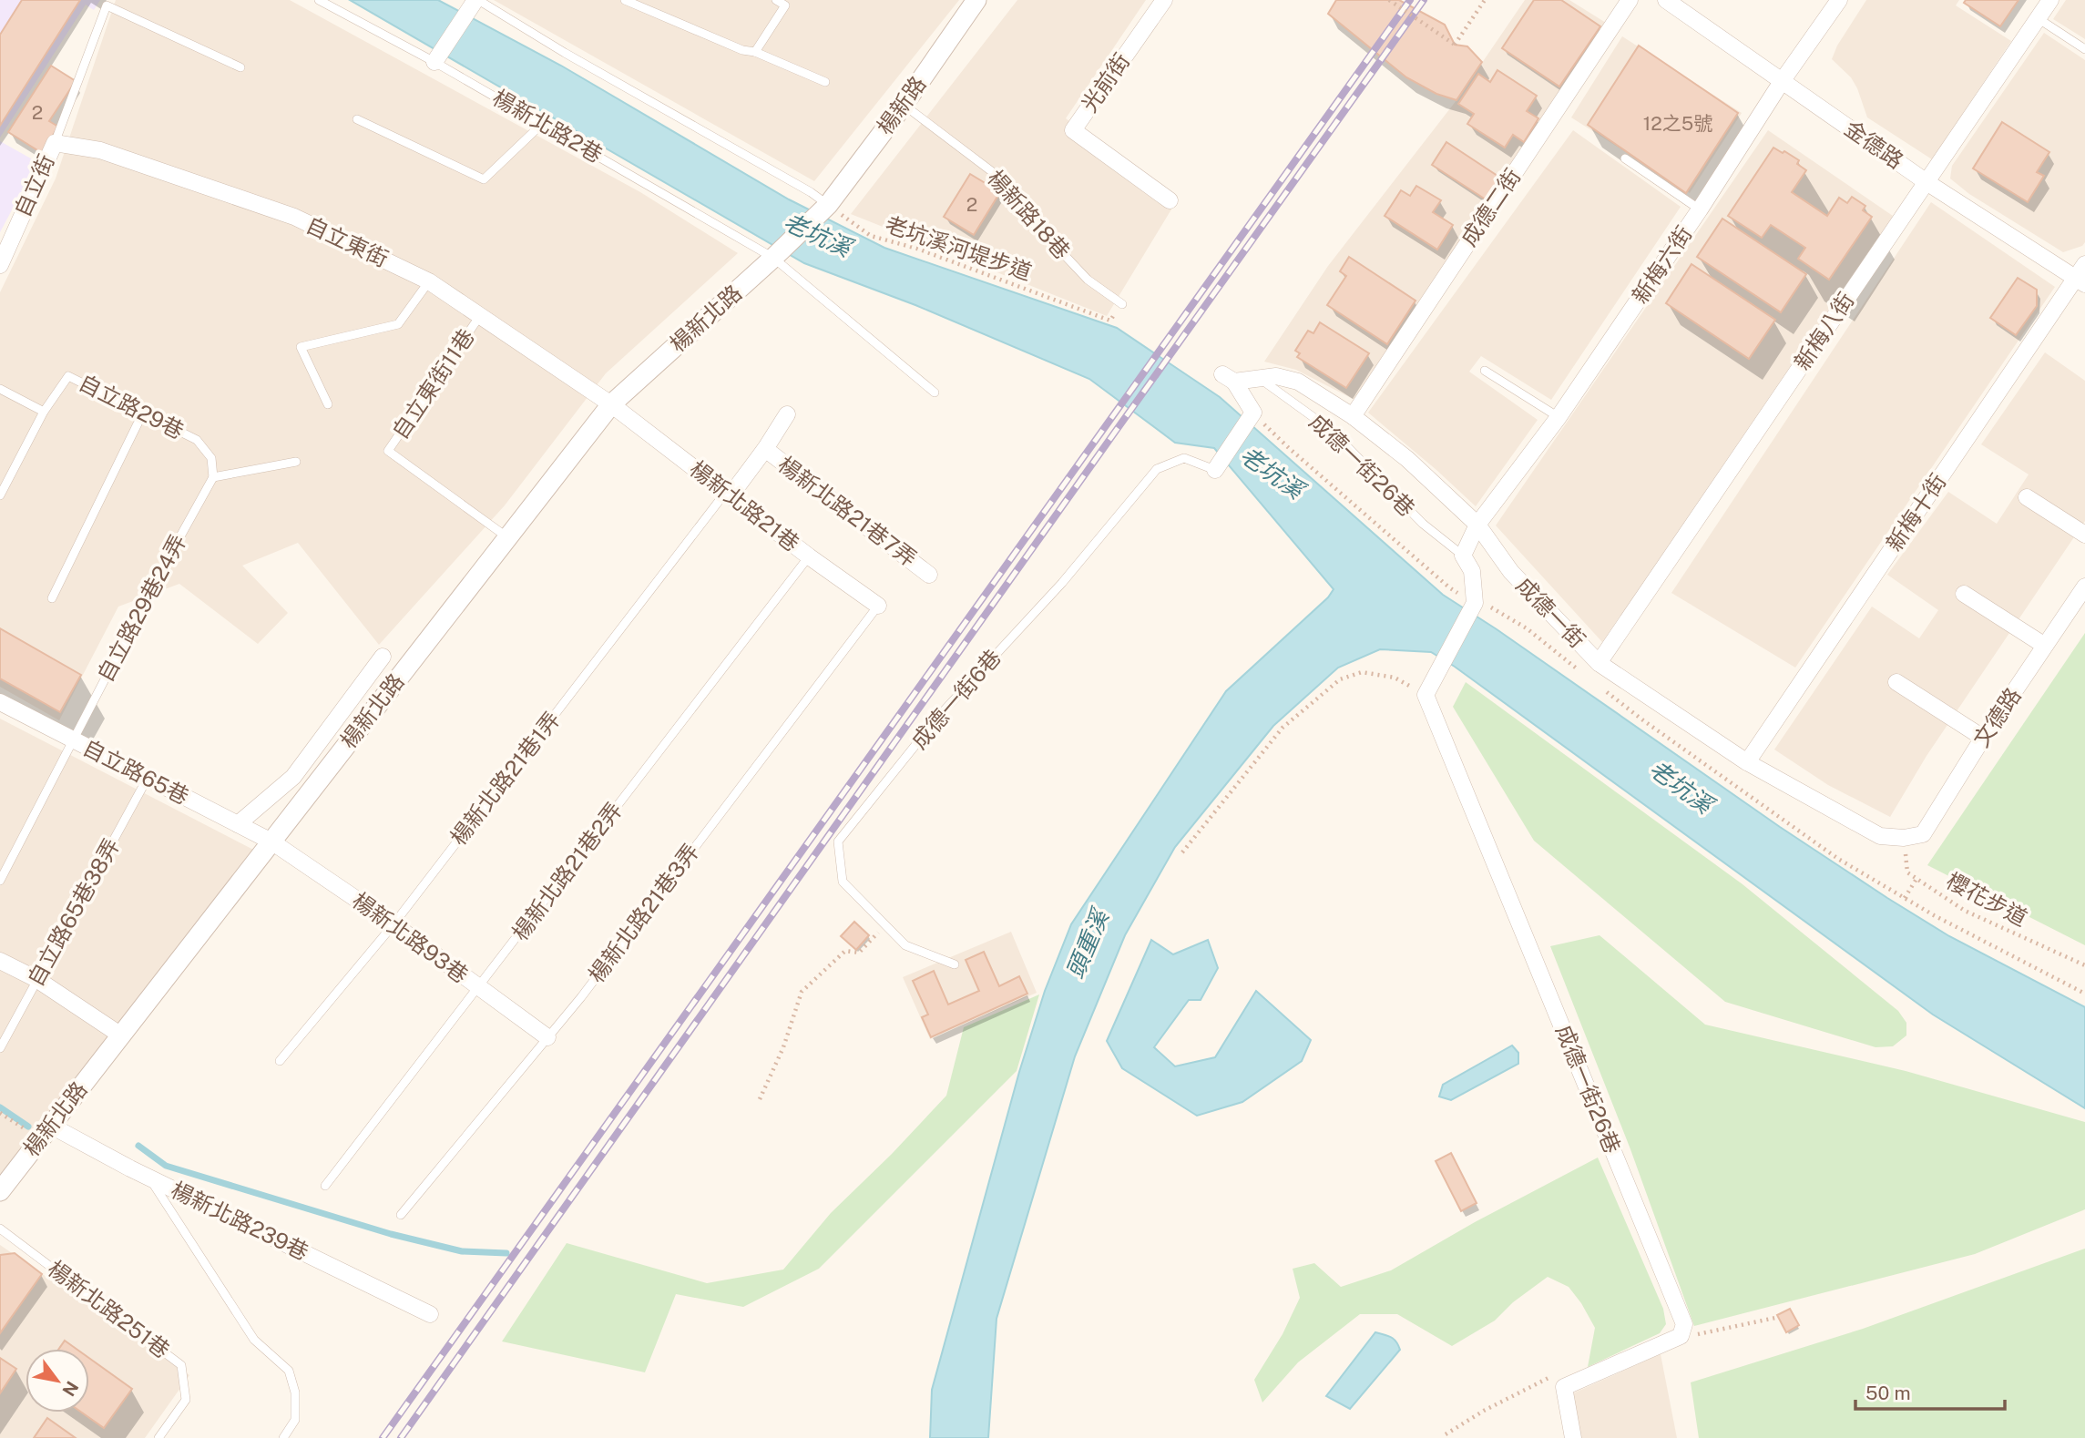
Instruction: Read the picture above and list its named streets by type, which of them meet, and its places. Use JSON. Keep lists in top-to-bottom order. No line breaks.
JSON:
{"streets":{"street":["光前街","楊新路","金德路","自立街","成德二街","自立東街","新梅六街","楊新北路","新梅八街","成德一街26巷","楊新北路21巷","楊新北路21巷7弄","新梅十街","成德一街","文德路","自立路65巷","楊新北路93巷","楊新北路239巷"],"lane":["楊新北路2巷","楊新路18巷","自立東街11巷","自立路29巷","自立路29巷24弄","成德一街6巷","楊新北路21巷1弄","楊新北路21巷2弄","自立路65巷38弄","楊新北路21巷3弄","楊新北路251巷"],"path":["老坑溪河堤步道","櫻花步道"]},"crossings":[["楊新路","楊新北路2巷"],["楊新路","楊新路18巷"],["楊新路","老坑溪河堤步道"],["楊新路","楊新北路"],["楊新北路2巷","楊新北路"],["金德路","新梅六街"],["金德路","新梅八街"],["金德路","新梅十街"],["自立街","自立東街"],["成德二街","成德一街"],["楊新路18巷","老坑溪河堤步道"],["自立東街","楊新北路"],["自立東街","自立東街11巷"],["自立東街","楊新北路21巷"],["新梅六街","成德一街"],["楊新北路","自立東街11巷"],["楊新北路","楊新北路21巷"],["楊新北路","自立路65巷"],["楊新北路","楊新北路93巷"],["楊新北路","楊新北路239巷"],["新梅八街","成德一街"],["自立路29巷","自立路29巷24弄"],["成德一街26巷","成德一街"],["楊新北路21巷","楊新北路21巷7弄"],["楊新北路21巷","楊新北路21巷1弄"],["楊新北路21巷","楊新北路21巷2弄"],["楊新北路21巷","楊新北路21巷3弄"],["楊新北路21巷7弄","楊新北路21巷1弄"],["新梅十街","成德一街"],["自立路29巷24弄","自立路65巷"],["成德一街","成德一街6巷"],["成德一街","文德路"],["成德一街","櫻花步道"],["文德路","櫻花步道"],["自立路65巷","自立路65巷38弄"],["自立路65巷","楊新北路93巷"],["楊新北路21巷1弄","楊新北路93巷"],["楊新北路21巷2弄","楊新北路93巷"],["楊新北路21巷3弄","楊新北路93巷"]],"water":["老坑溪","頭重溪"],"house_numbers":["2","12之5號","2"],"scale_bar":"50 m","north":"bottom right"}
